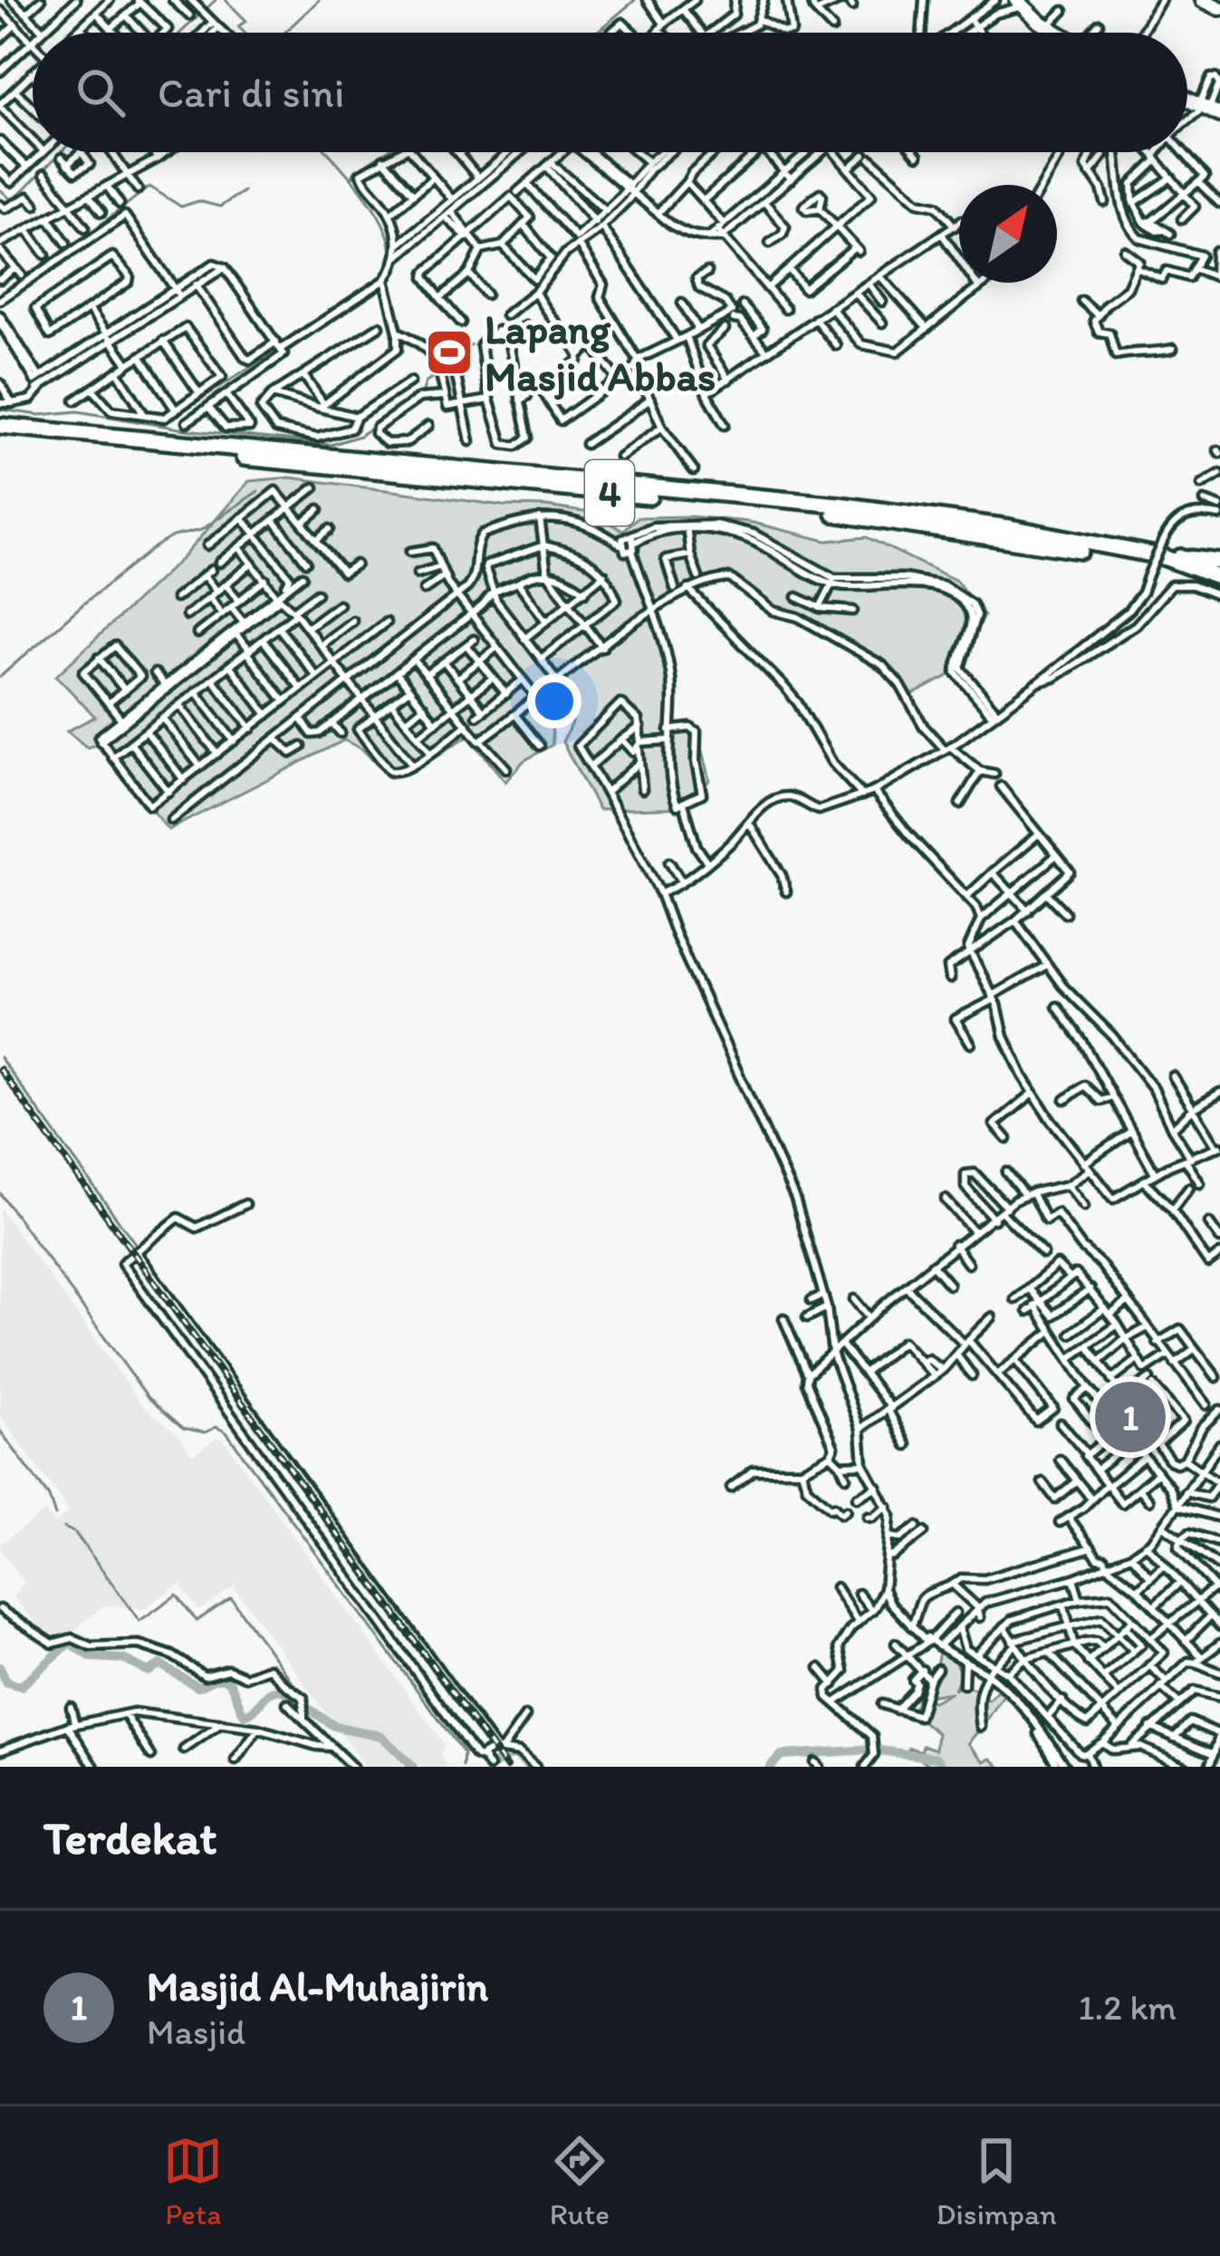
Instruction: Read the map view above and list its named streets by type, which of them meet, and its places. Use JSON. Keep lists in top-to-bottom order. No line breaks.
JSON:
{"streets":{"highway":["4"]},"places":{"sports":["Lapang Masjid Abbas"]},"north":"top right","page":{"search":"Cari di sini","pins":"1","heading":"Terdekat","list":[{"mark":"1","name":"Masjid Al-Muhajirin","note":"Masjid","value":"1.2 km"}],"nav":["Peta","Rute","Disimpan"]}}
